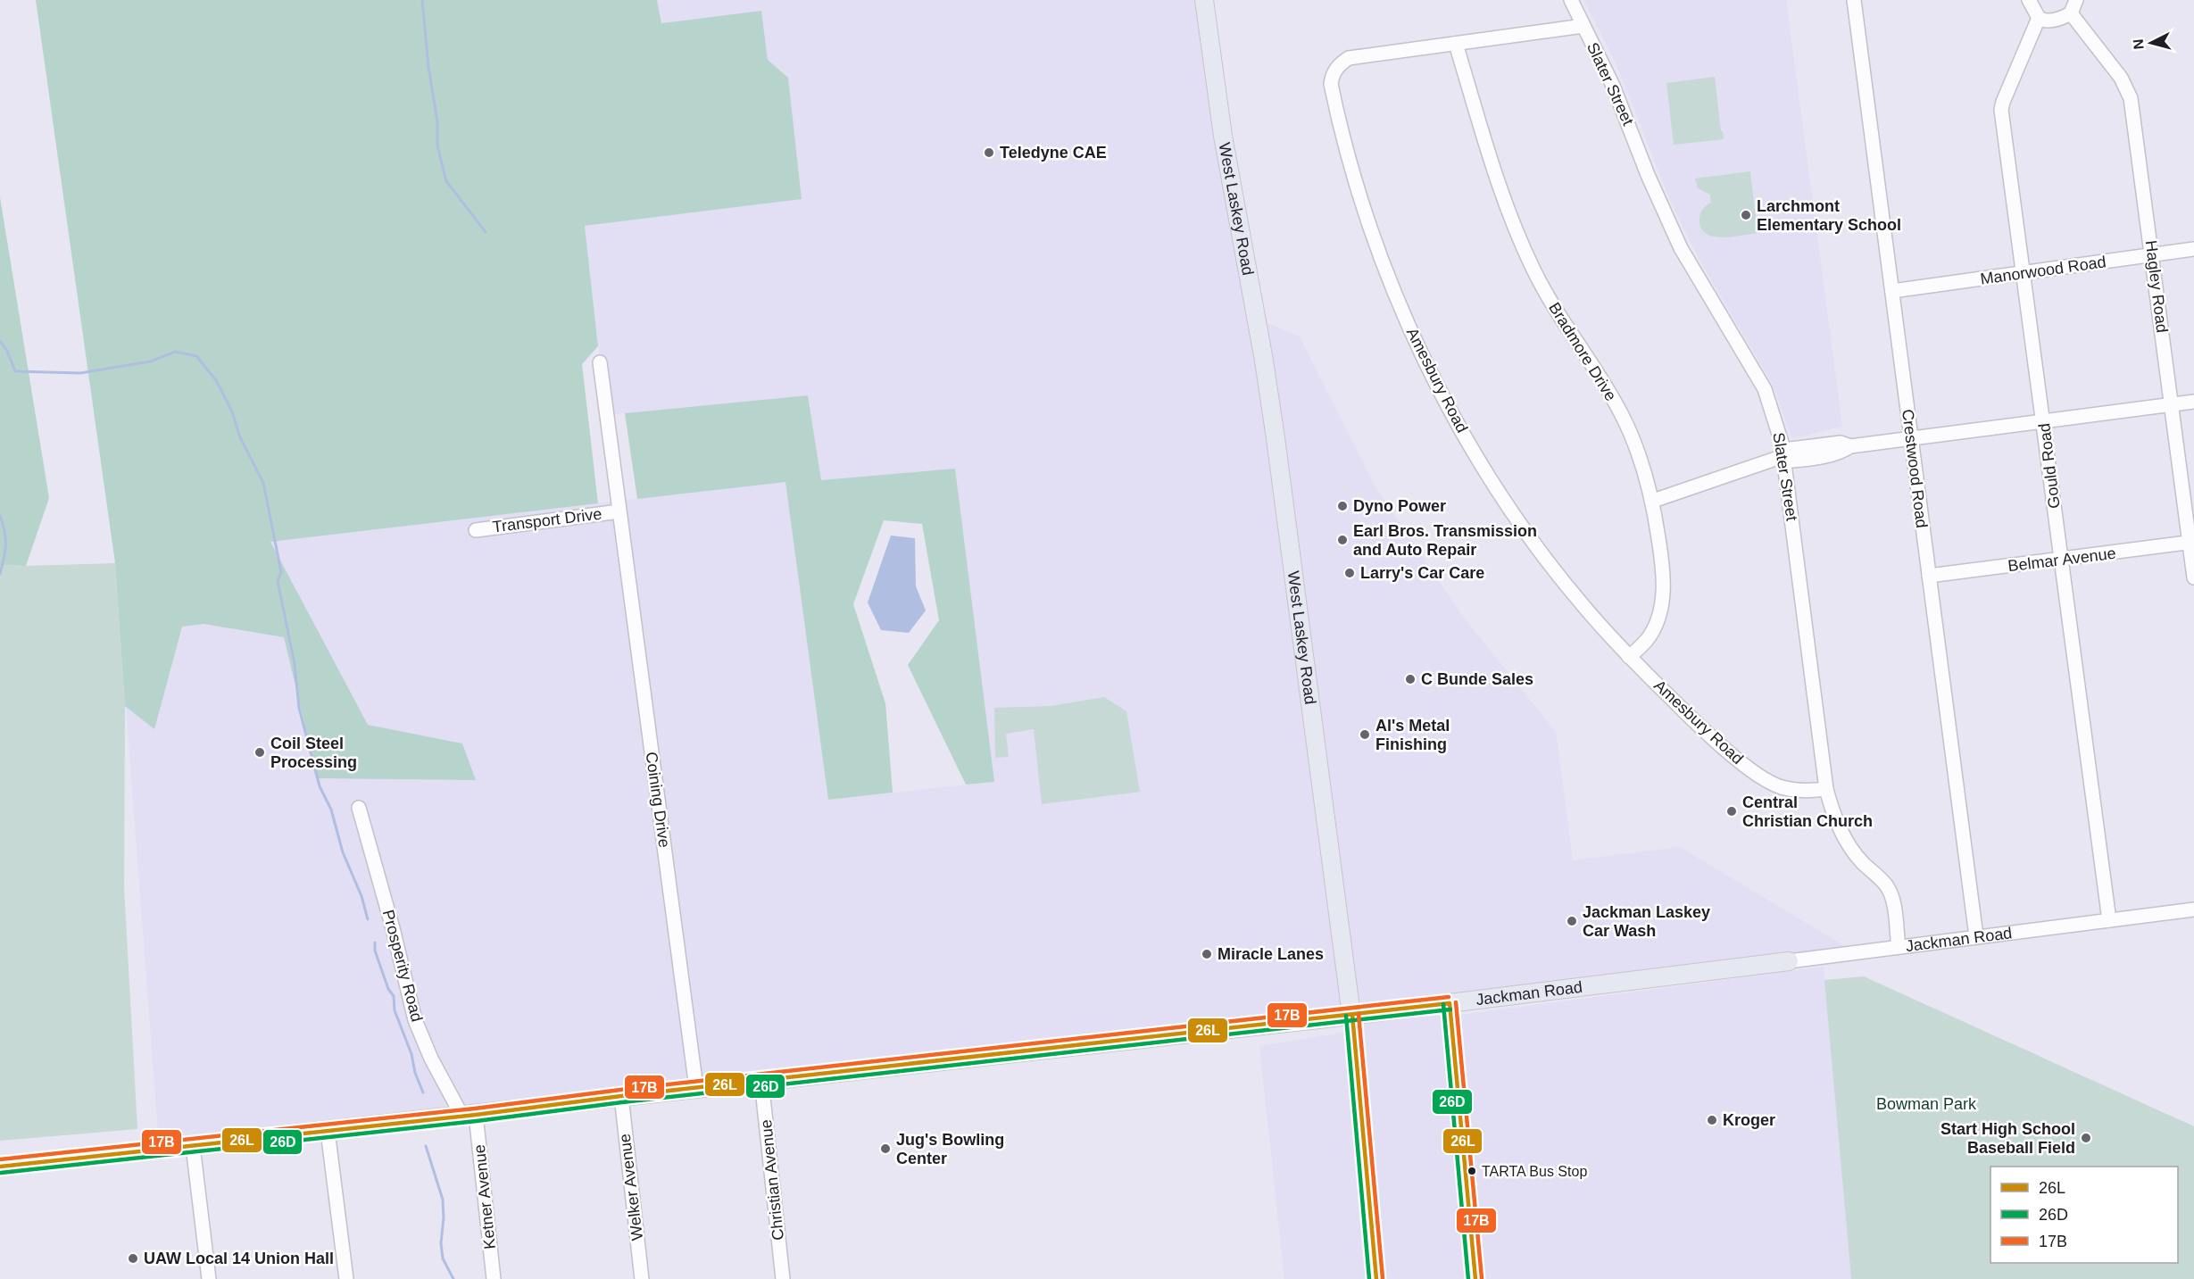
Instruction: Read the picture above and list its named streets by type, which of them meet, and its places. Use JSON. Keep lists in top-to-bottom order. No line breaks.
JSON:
{"streets":{"main road":["West Laskey Road","Jackman Road"],"street":["Slater Street","Manorwood Road","Hagley Road","Bradmore Drive","Amesbury Road","Gould Road","Crestwood Road","Transport Drive","Belmar Avenue","Coining Drive","Prosperity Road","Christian Avenue","Welker Avenue","Ketner Avenue"]},"crossings":[["Slater Street","Amesbury Road"],["Slater Street","Jackman Road"],["West Laskey Road","Jackman Road"],["Manorwood Road","Hagley Road"],["Manorwood Road","Gould Road"],["Manorwood Road","Crestwood Road"],["Hagley Road","Belmar Avenue"],["Bradmore Drive","Amesbury Road"],["Gould Road","Belmar Avenue"],["Gould Road","Jackman Road"],["Crestwood Road","Belmar Avenue"],["Crestwood Road","Jackman Road"],["Transport Drive","Coining Drive"],["Coining Drive","Jackman Road"],["Jackman Road","Prosperity Road"],["Jackman Road","Christian Avenue"],["Jackman Road","Welker Avenue"],["Jackman Road","Ketner Avenue"],["Prosperity Road","Ketner Avenue"]],"parks":["Bowman Park"],"places":["Teledyne CAE","Larchmont Elementary School","Dyno Power","Earl Bros. Transmission and Auto Repair","Larry's Car Care","C Bunde Sales","Al's Metal Finishing","Coil Steel Processing","Central Christian Church","Jackman Laskey Car Wash","Miracle Lanes","Kroger","Start High School Baseball Field","Jug's Bowling Center","TARTA Bus Stop","UAW Local 14 Union Hall"],"lines":["transit line 17B","transit line 26L","transit line 26D"],"legend":["26L","26D","17B"],"north":"left"}
